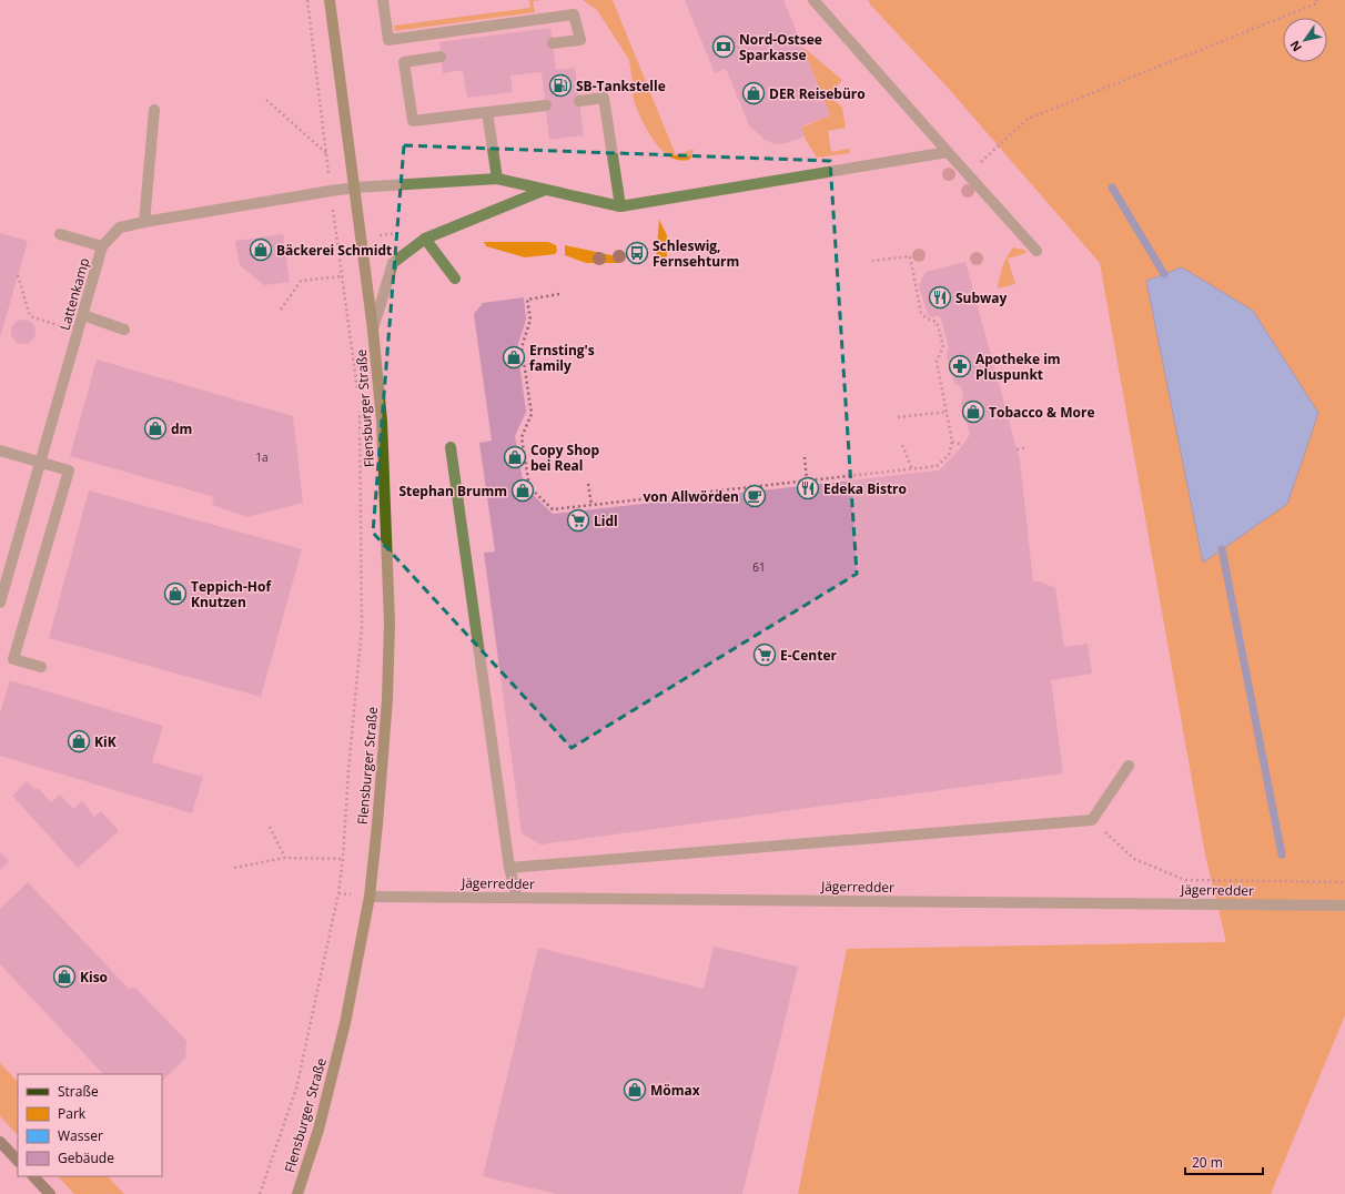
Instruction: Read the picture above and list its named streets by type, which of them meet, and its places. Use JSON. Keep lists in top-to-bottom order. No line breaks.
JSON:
{"streets":{"street":["Lattenkamp","Flensburger Straße","Jägerredder"]},"crossings":[["Lattenkamp","Flensburger Straße"],["Flensburger Straße","Jägerredder"]],"places":{"bank":["Nord-Ostsee Sparkasse"],"fuel station":["SB-Tankstelle"],"shop":["DER Reisebüro","Bäckerei Schmidt","Ernsting's family","Tobacco & More","dm","Copy Shop bei Real","Stephan Brumm","Teppich-Hof Knutzen","KiK","Kiso","Mömax"],"bus stop":["Schleswig, Fernsehturm"],"restaurant":["Subway","Edeka Bistro"],"pharmacy":["Apotheke im Pluspunkt"],"cafe":["von Allwörden"],"supermarket":["Lidl","E-Center"]},"house_numbers":["1a","61"],"legend":["Straße","Park","Wasser","Gebäude"],"scale_bar":"20 m","north":"bottom left"}
